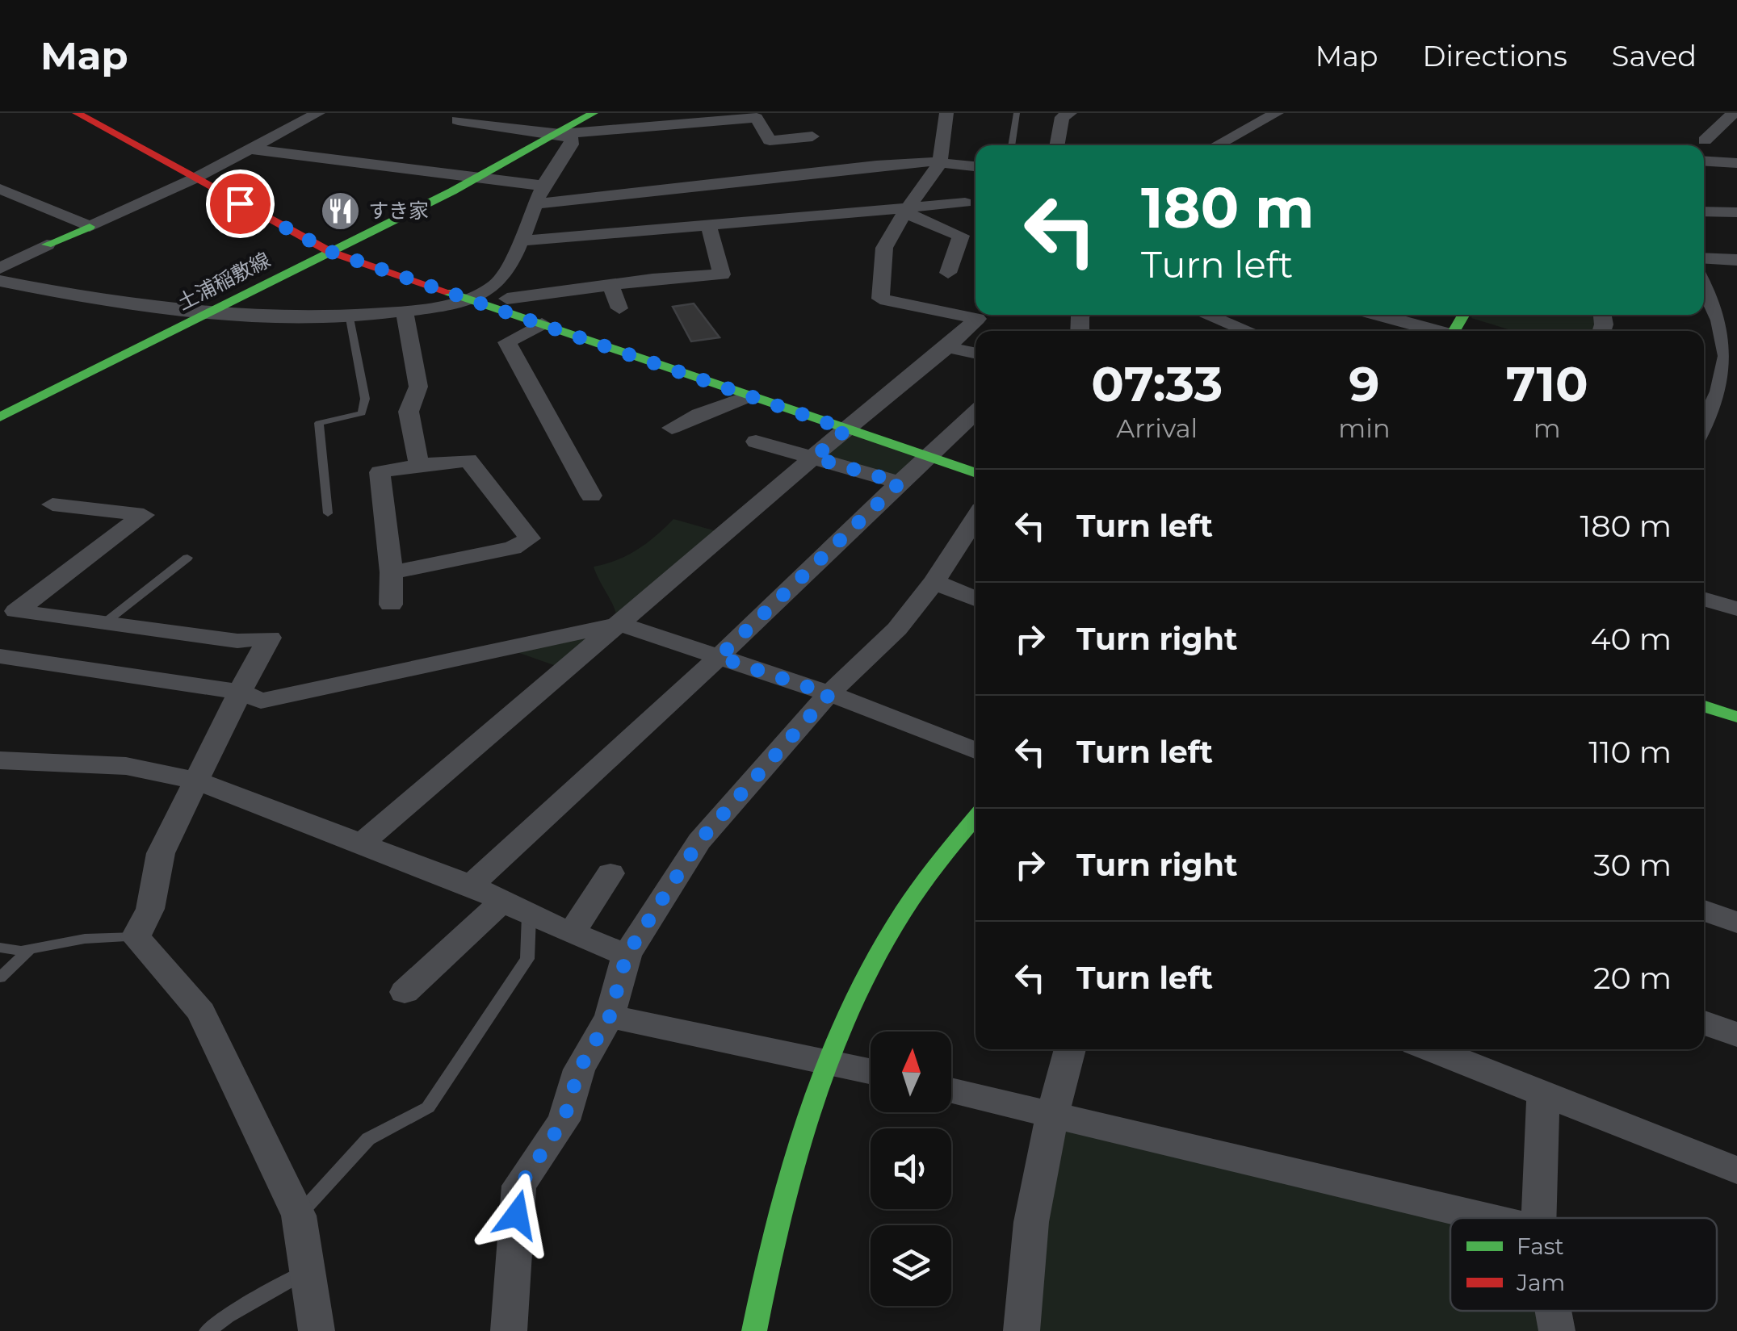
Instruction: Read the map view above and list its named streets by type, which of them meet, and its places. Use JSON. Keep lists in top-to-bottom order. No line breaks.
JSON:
{"streets":{"street":["土浦稲敷線"]},"places":{"restaurant":["すき家"]},"legend":["Fast","Jam"],"north":"top","page":{"header":"Map","nav":["Map","Directions","Saved"],"turn":["180 m","Turn left"],"eta":["07:33","Arrival","9","min","710","m"],"list":[{"name":"Turn left","value":"180 m"},{"name":"Turn right","value":"40 m"},{"name":"Turn left","value":"110 m"},{"name":"Turn right","value":"30 m"},{"name":"Turn left","value":"20 m"}]}}
